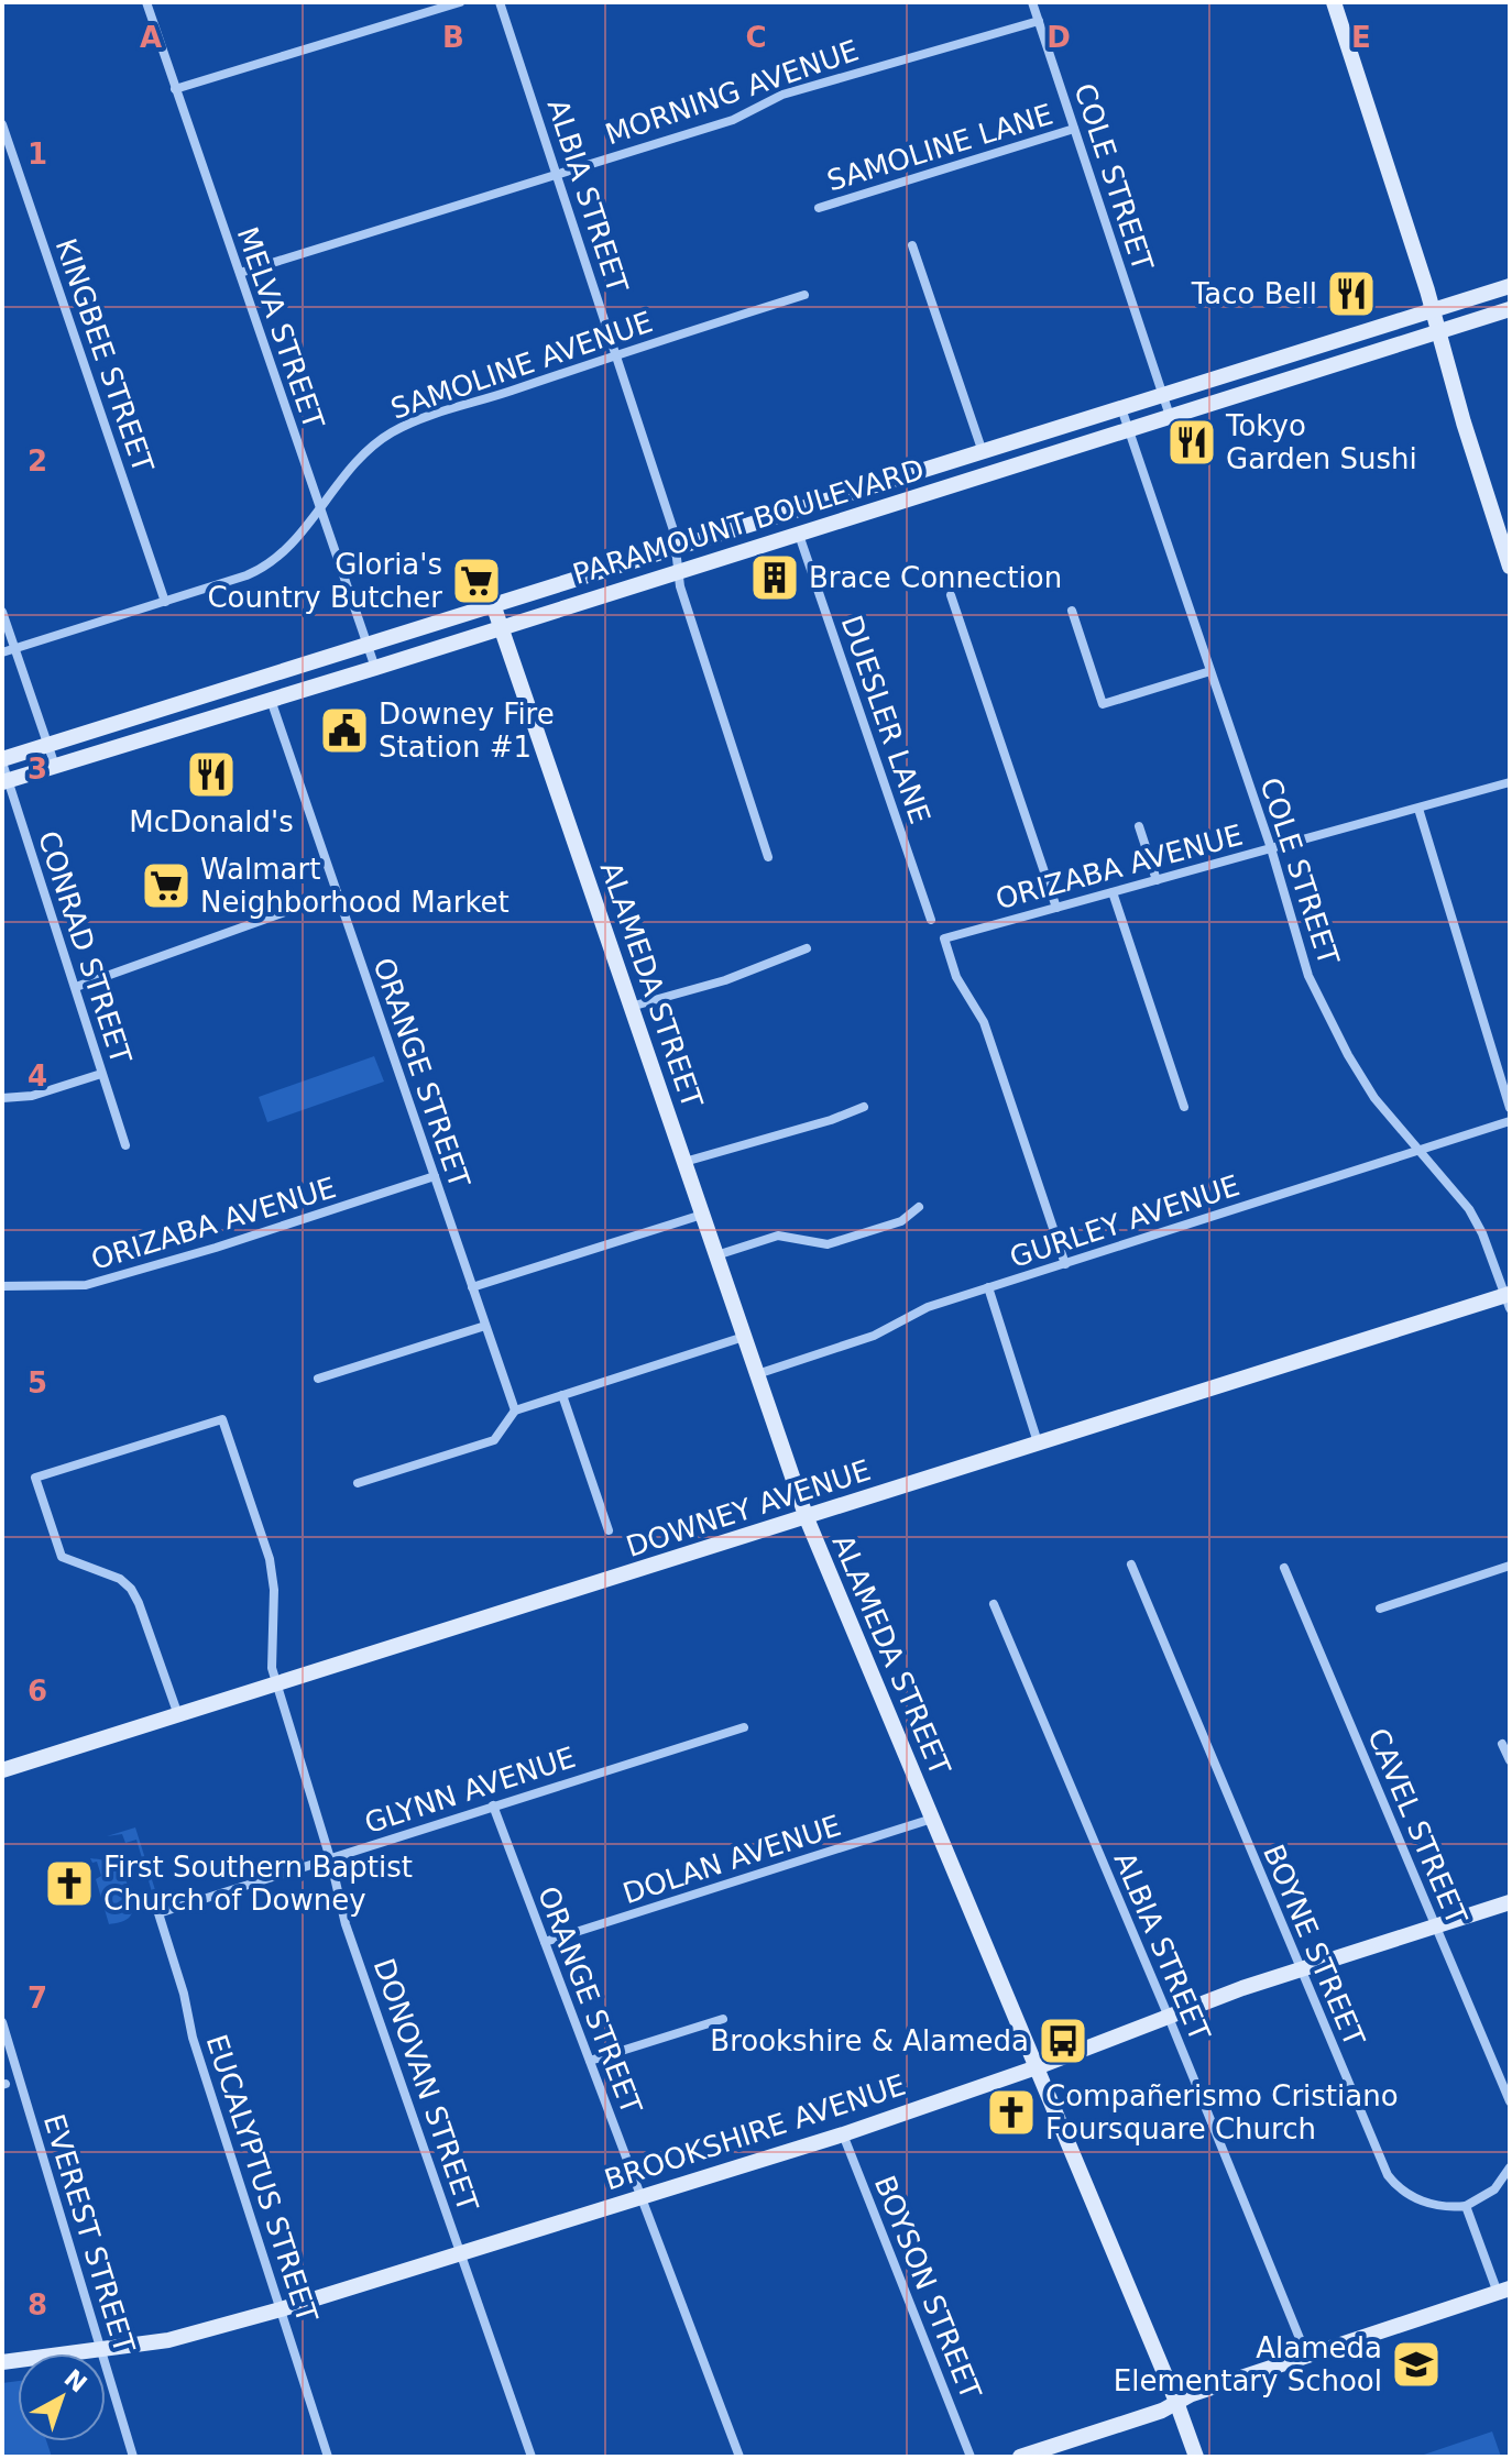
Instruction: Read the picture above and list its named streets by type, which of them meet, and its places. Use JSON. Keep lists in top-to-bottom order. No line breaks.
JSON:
{"streets":{"main road":["PARAMOUNT BOULEVARD","ALAMEDA STREET","DOWNEY AVENUE","BROOKSHIRE AVENUE"],"street":["MORNING AVENUE","SAMOLINE LANE","COLE STREET","ALBIA STREET","MELVA STREET","KINGBEE STREET","SAMOLINE AVENUE","DUESLER LANE","ORIZABA AVENUE","CONRAD STREET","ORANGE STREET","GURLEY AVENUE","GLYNN AVENUE","CAVEL STREET","DOLAN AVENUE","BOYNE STREET","DONOVAN STREET","EUCALYPTUS STREET","EVEREST STREET","BOYSON STREET"]},"crossings":[["MORNING AVENUE","COLE STREET"],["MORNING AVENUE","ALBIA STREET"],["MORNING AVENUE","MELVA STREET"],["SAMOLINE LANE","COLE STREET"],["COLE STREET","PARAMOUNT BOULEVARD"],["COLE STREET","ORIZABA AVENUE"],["COLE STREET","GURLEY AVENUE"],["COLE STREET","DOWNEY AVENUE"],["ALBIA STREET","SAMOLINE AVENUE"],["ALBIA STREET","PARAMOUNT BOULEVARD"],["ALBIA STREET","BROOKSHIRE AVENUE"],["MELVA STREET","SAMOLINE AVENUE"],["MELVA STREET","PARAMOUNT BOULEVARD"],["KINGBEE STREET","SAMOLINE AVENUE"],["PARAMOUNT BOULEVARD","DUESLER LANE"],["PARAMOUNT BOULEVARD","CONRAD STREET"],["PARAMOUNT BOULEVARD","ALAMEDA STREET"],["PARAMOUNT BOULEVARD","ORANGE STREET"],["ORIZABA AVENUE","ORANGE STREET"],["ORIZABA AVENUE","GURLEY AVENUE"],["ALAMEDA STREET","GURLEY AVENUE"],["ALAMEDA STREET","DOWNEY AVENUE"],["ALAMEDA STREET","DOLAN AVENUE"],["ALAMEDA STREET","BROOKSHIRE AVENUE"],["ORANGE STREET","GLYNN AVENUE"],["ORANGE STREET","DOLAN AVENUE"],["ORANGE STREET","BROOKSHIRE AVENUE"],["DOWNEY AVENUE","DONOVAN STREET"],["GLYNN AVENUE","DONOVAN STREET"],["GLYNN AVENUE","EUCALYPTUS STREET"],["CAVEL STREET","BROOKSHIRE AVENUE"],["BOYNE STREET","BROOKSHIRE AVENUE"],["DONOVAN STREET","BROOKSHIRE AVENUE"],["BROOKSHIRE AVENUE","EUCALYPTUS STREET"],["BROOKSHIRE AVENUE","EVEREST STREET"],["BROOKSHIRE AVENUE","BOYSON STREET"]],"places":{"restaurant":["Taco Bell","Tokyo Garden Sushi","McDonald's"],"building":["Brace Connection"],"supermarket":["Gloria's Country Butcher","Walmart Neighborhood Market"],"public building":["Downey Fire Station #1"],"church":["First Southern Baptist Church of Downey","Compañerismo Cristiano Foursquare Church"],"bus stop":["Brookshire & Alameda"],"school or university":["Alameda Elementary School"]},"north":"top right","grid":{"columns":["A","B","C","D","E"],"rows":["1","2","3","4","5","6","7","8"]}}
